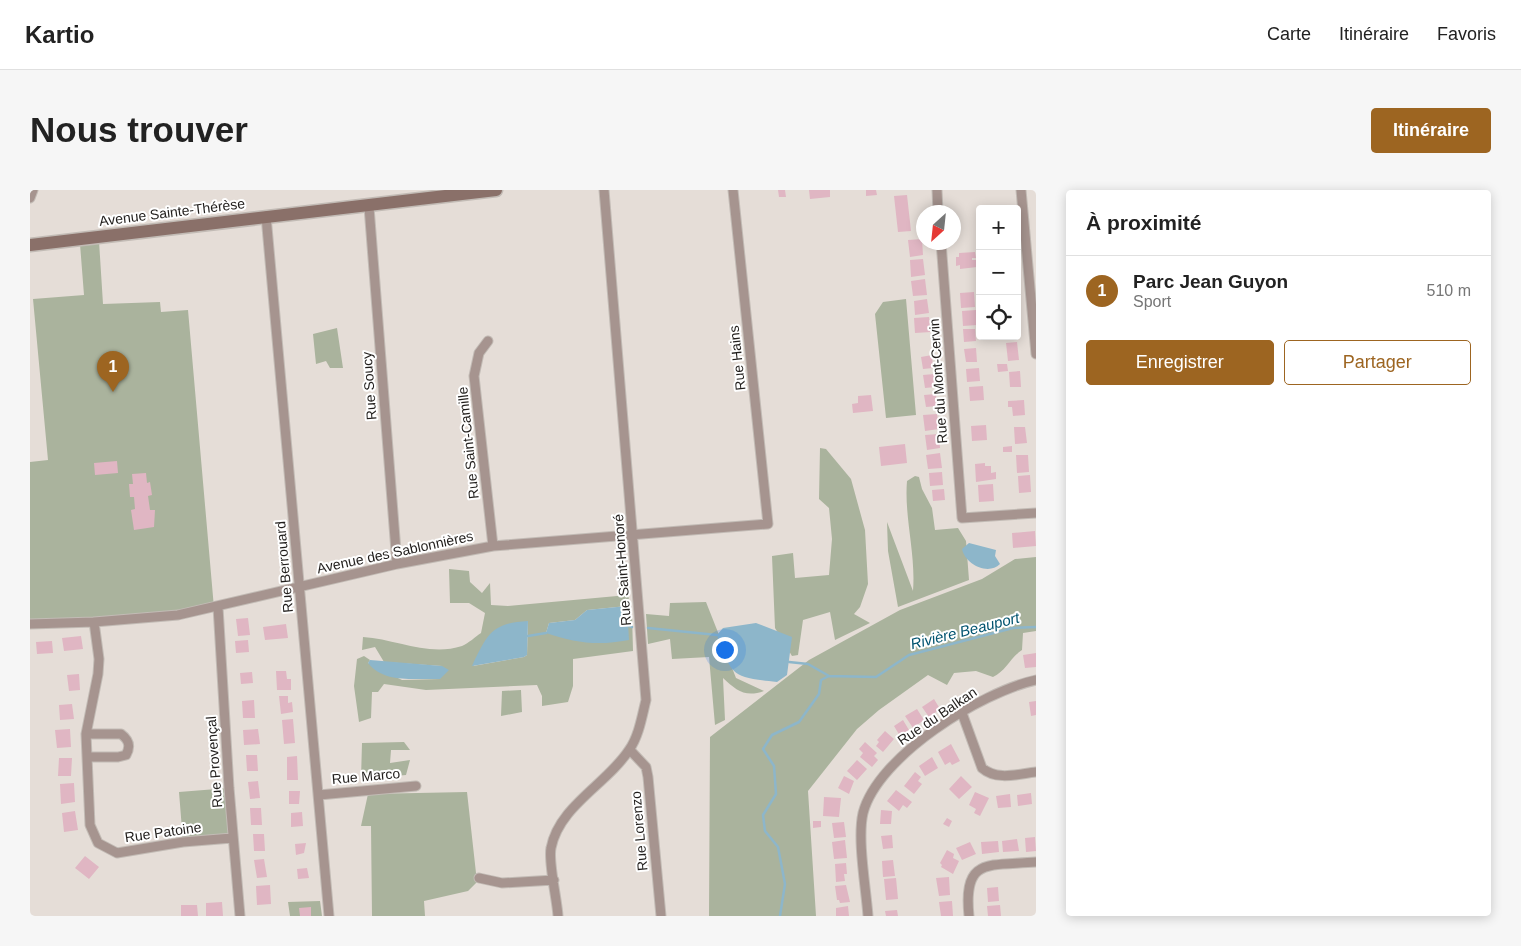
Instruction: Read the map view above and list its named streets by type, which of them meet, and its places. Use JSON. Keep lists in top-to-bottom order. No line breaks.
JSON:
{"streets":{"street":["Avenue Sainte-Thérèse","Rue Hains","Rue du Mont-Cervin","Rue Soucy","Rue Saint-Camille","Avenue des Sablonnières","Rue Berrouard","Rue Saint-Honoré","Rue du Balkan","Rue Provençal","Rue Marco","Rue Lorenzo","Rue Patoine"]},"crossings":[["Avenue Sainte-Thérèse","Rue Soucy"],["Avenue Sainte-Thérèse","Rue Berrouard"],["Rue Hains","Avenue des Sablonnières"],["Rue Soucy","Avenue des Sablonnières"],["Rue Saint-Camille","Avenue des Sablonnières"],["Avenue des Sablonnières","Rue Berrouard"],["Avenue des Sablonnières","Rue Saint-Honoré"],["Avenue des Sablonnières","Rue Provençal"],["Avenue des Sablonnières","Rue Patoine"],["Rue Berrouard","Rue Marco"],["Rue Saint-Honoré","Rue Lorenzo"],["Rue Provençal","Rue Patoine"]],"water":["Rivière Beauport"],"north":"bottom left","page":{"header":"Kartio","nav":["Carte","Itinéraire","Favoris"],"buttons":["Itinéraire",["Enregistrer","Partager"]],"title":"Nous trouver","heading":"À proximité","map_buttons":["+","−"],"list":[{"mark":"1","name":"Parc Jean Guyon","note":"Sport","value":"510 m"}],"pins":"1"}}
